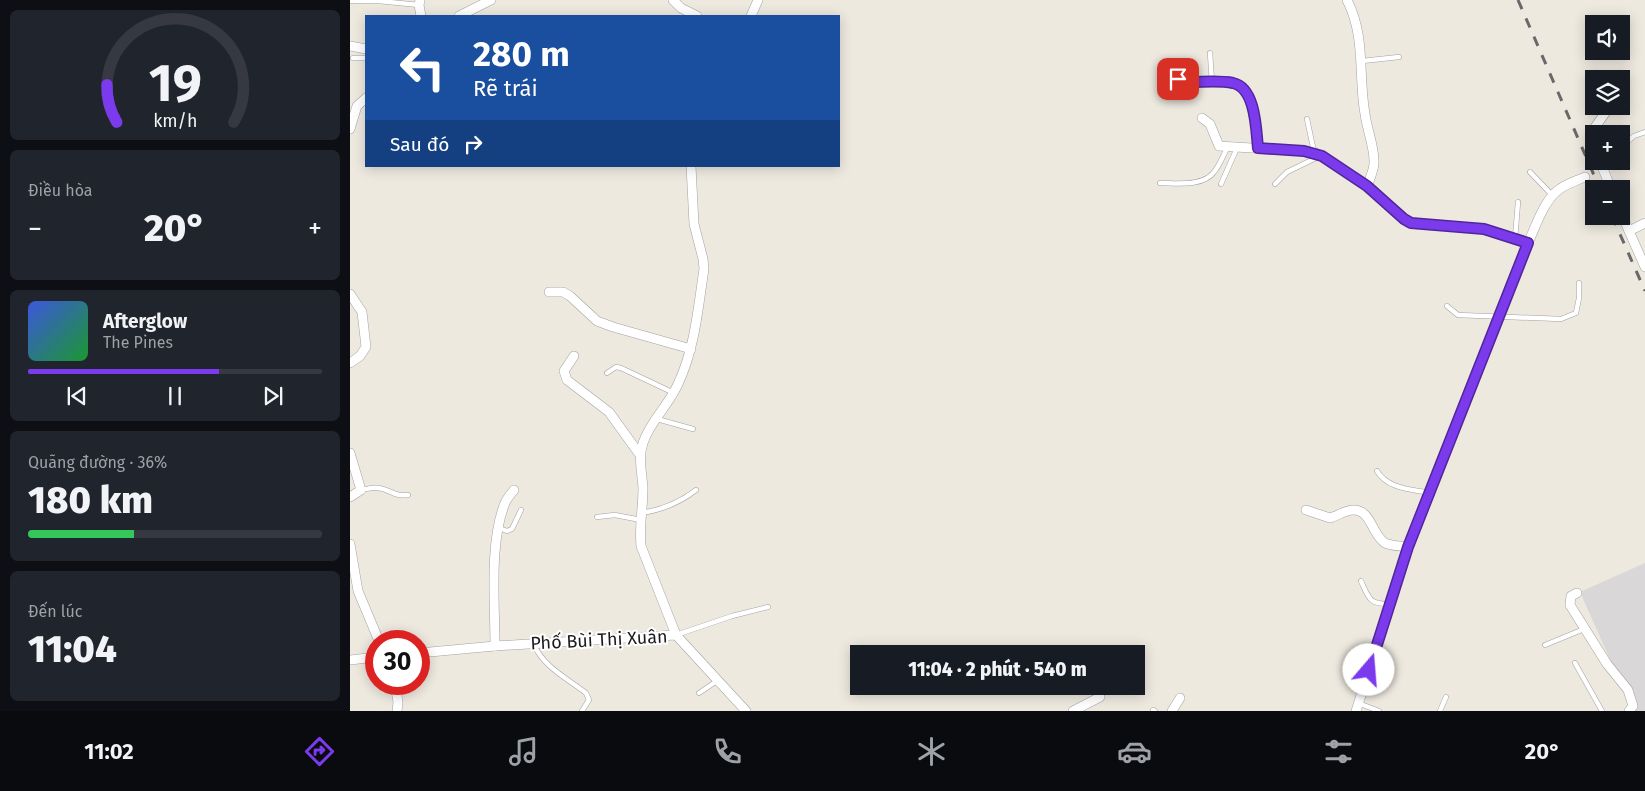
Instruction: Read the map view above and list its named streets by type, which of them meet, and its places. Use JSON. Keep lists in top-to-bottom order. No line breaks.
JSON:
{"streets":{"street":["Phố Bùi Thị Xuân"]},"page":{"map_buttons":["+","−"],"turn":["280 m","Rẽ trái"],"then":"Sau đó","tile":["Điều hòa",["Quãng đường · 36%","180 km"],["Đến lúc","11:04"]],"heat":["−","20°","+"],"song":["Afterglow","The Pines"],"limit":"30","trip":"11:04 · 2 phút · 540 m","tabs":["11:02","20°"],"gauge":["19","km/h"]}}
